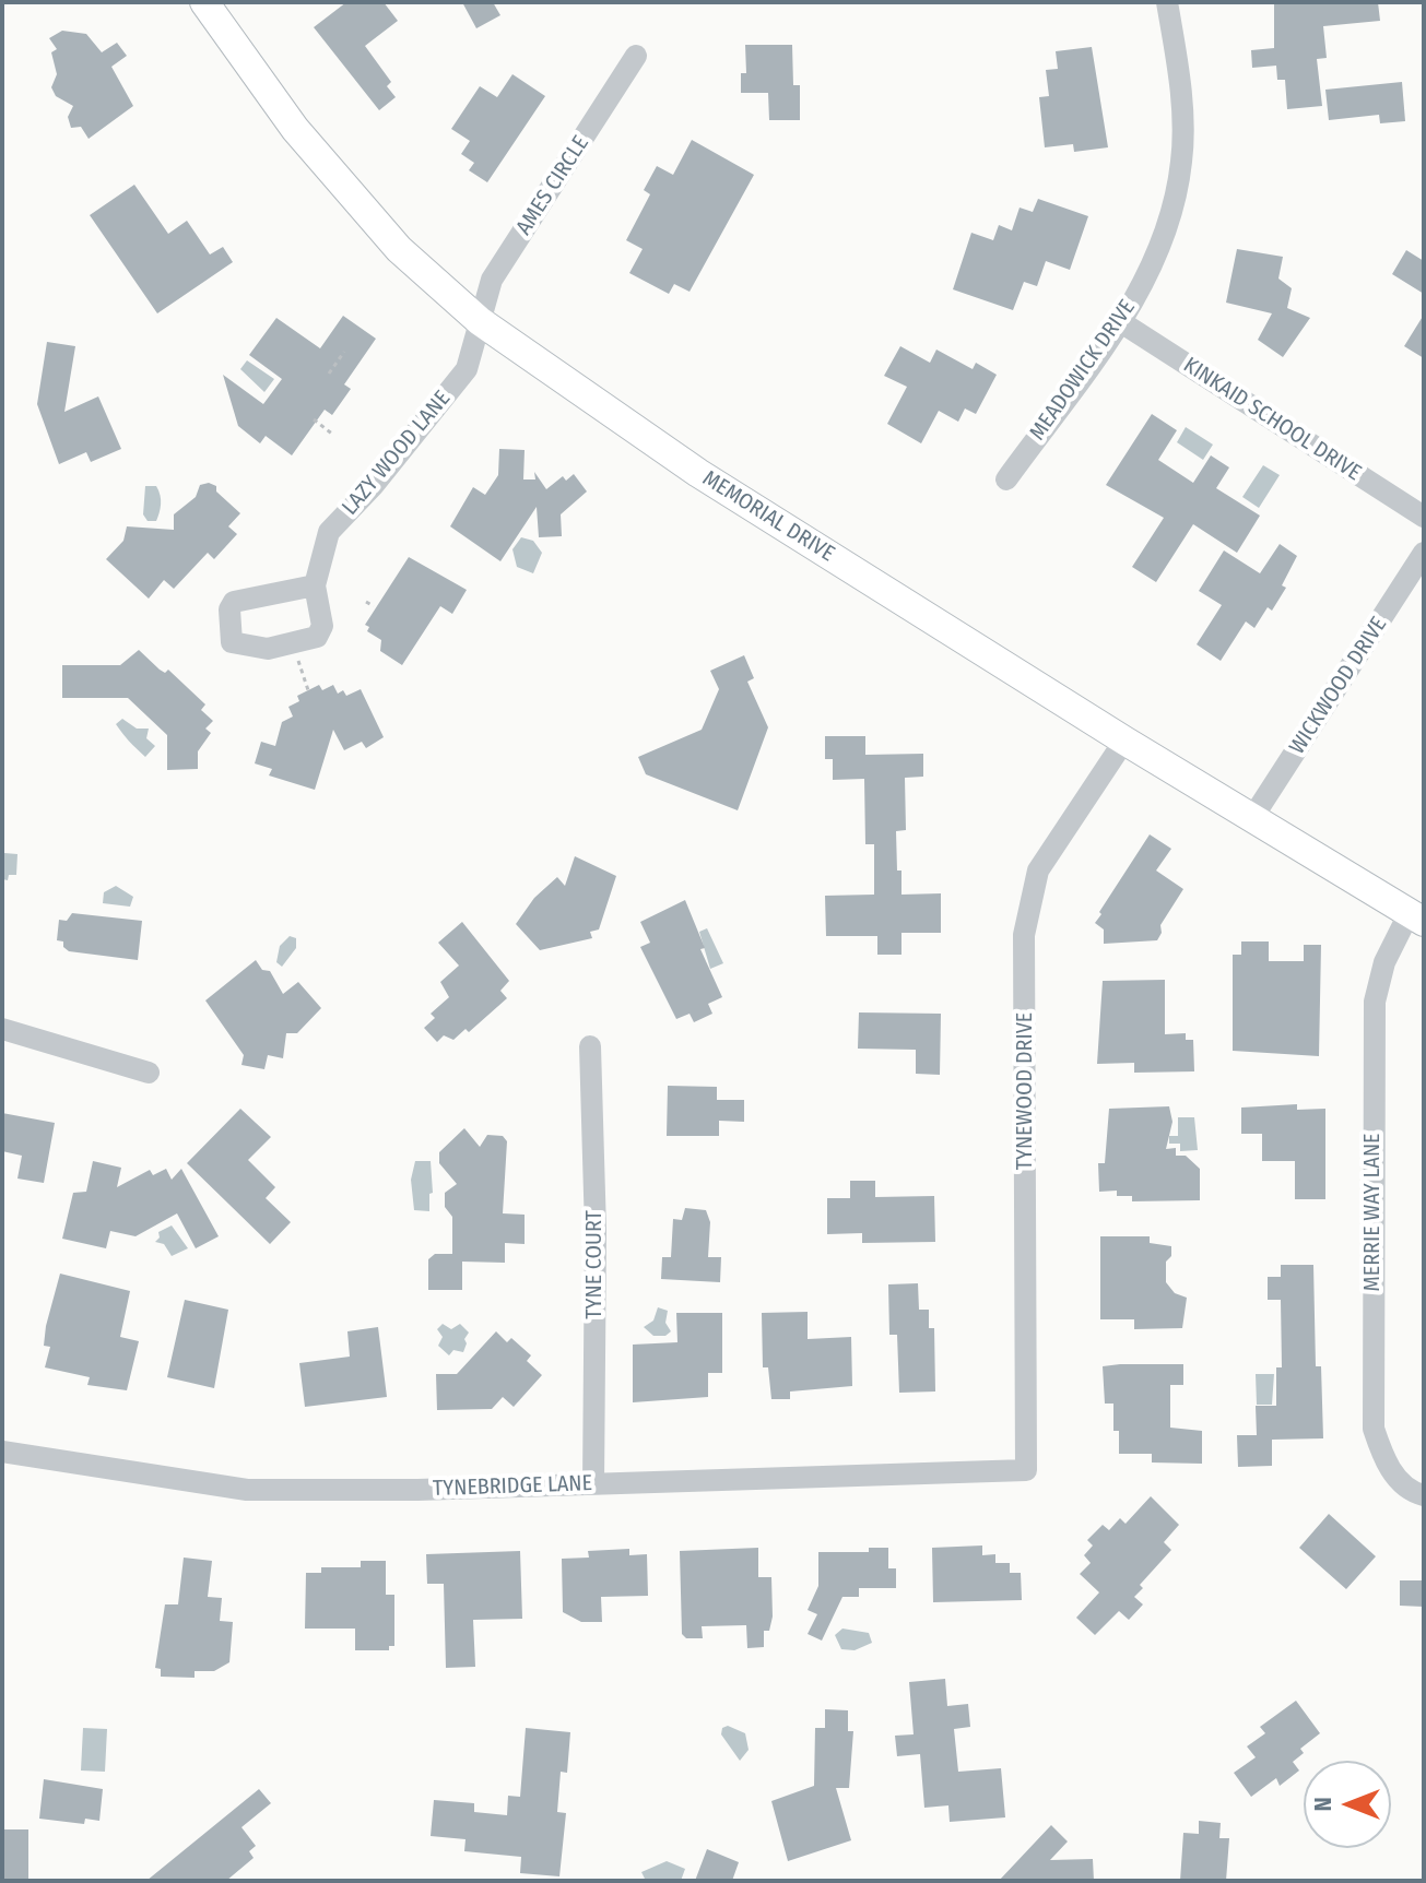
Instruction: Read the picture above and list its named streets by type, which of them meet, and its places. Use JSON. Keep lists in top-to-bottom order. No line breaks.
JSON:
{"streets":{"street":["AMES CIRCLE","MEADOWICK DRIVE","KINKAID SCHOOL DRIVE","LAZY WOOD LANE","MEMORIAL DRIVE","WICKWOOD DRIVE","TYNEWOOD DRIVE","MERRIE WAY LANE","TYNE COURT","TYNEBRIDGE LANE"]},"crossings":[["AMES CIRCLE","LAZY WOOD LANE"],["AMES CIRCLE","MEMORIAL DRIVE"],["MEADOWICK DRIVE","KINKAID SCHOOL DRIVE"],["LAZY WOOD LANE","MEMORIAL DRIVE"],["MEMORIAL DRIVE","WICKWOOD DRIVE"],["MEMORIAL DRIVE","TYNEWOOD DRIVE"],["MEMORIAL DRIVE","MERRIE WAY LANE"],["TYNEWOOD DRIVE","TYNEBRIDGE LANE"],["TYNE COURT","TYNEBRIDGE LANE"]],"north":"left"}
